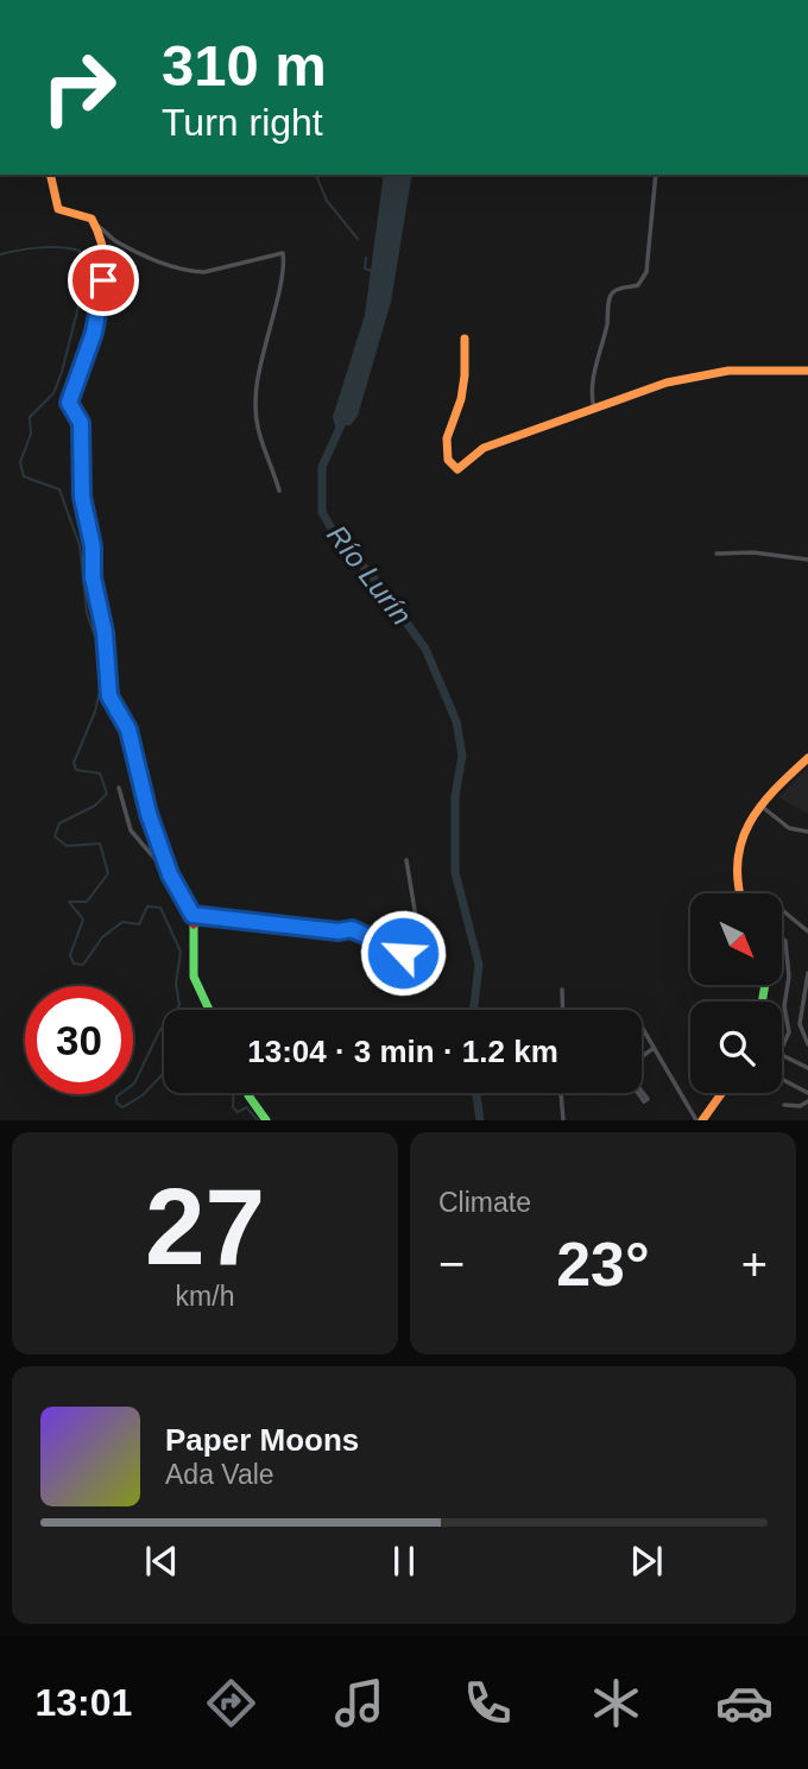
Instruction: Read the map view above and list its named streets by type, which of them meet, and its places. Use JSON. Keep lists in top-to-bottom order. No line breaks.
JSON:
{"water":["Río Lurín"],"north":"bottom right","page":{"turn":["310 m","Turn right"],"limit":"30","trip":"13:04 · 3 min · 1.2 km","tile":[["27","km/h"],"Climate"],"heat":["−","23°","+"],"song":["Paper Moons","Ada Vale"],"tabs":"13:01"}}
